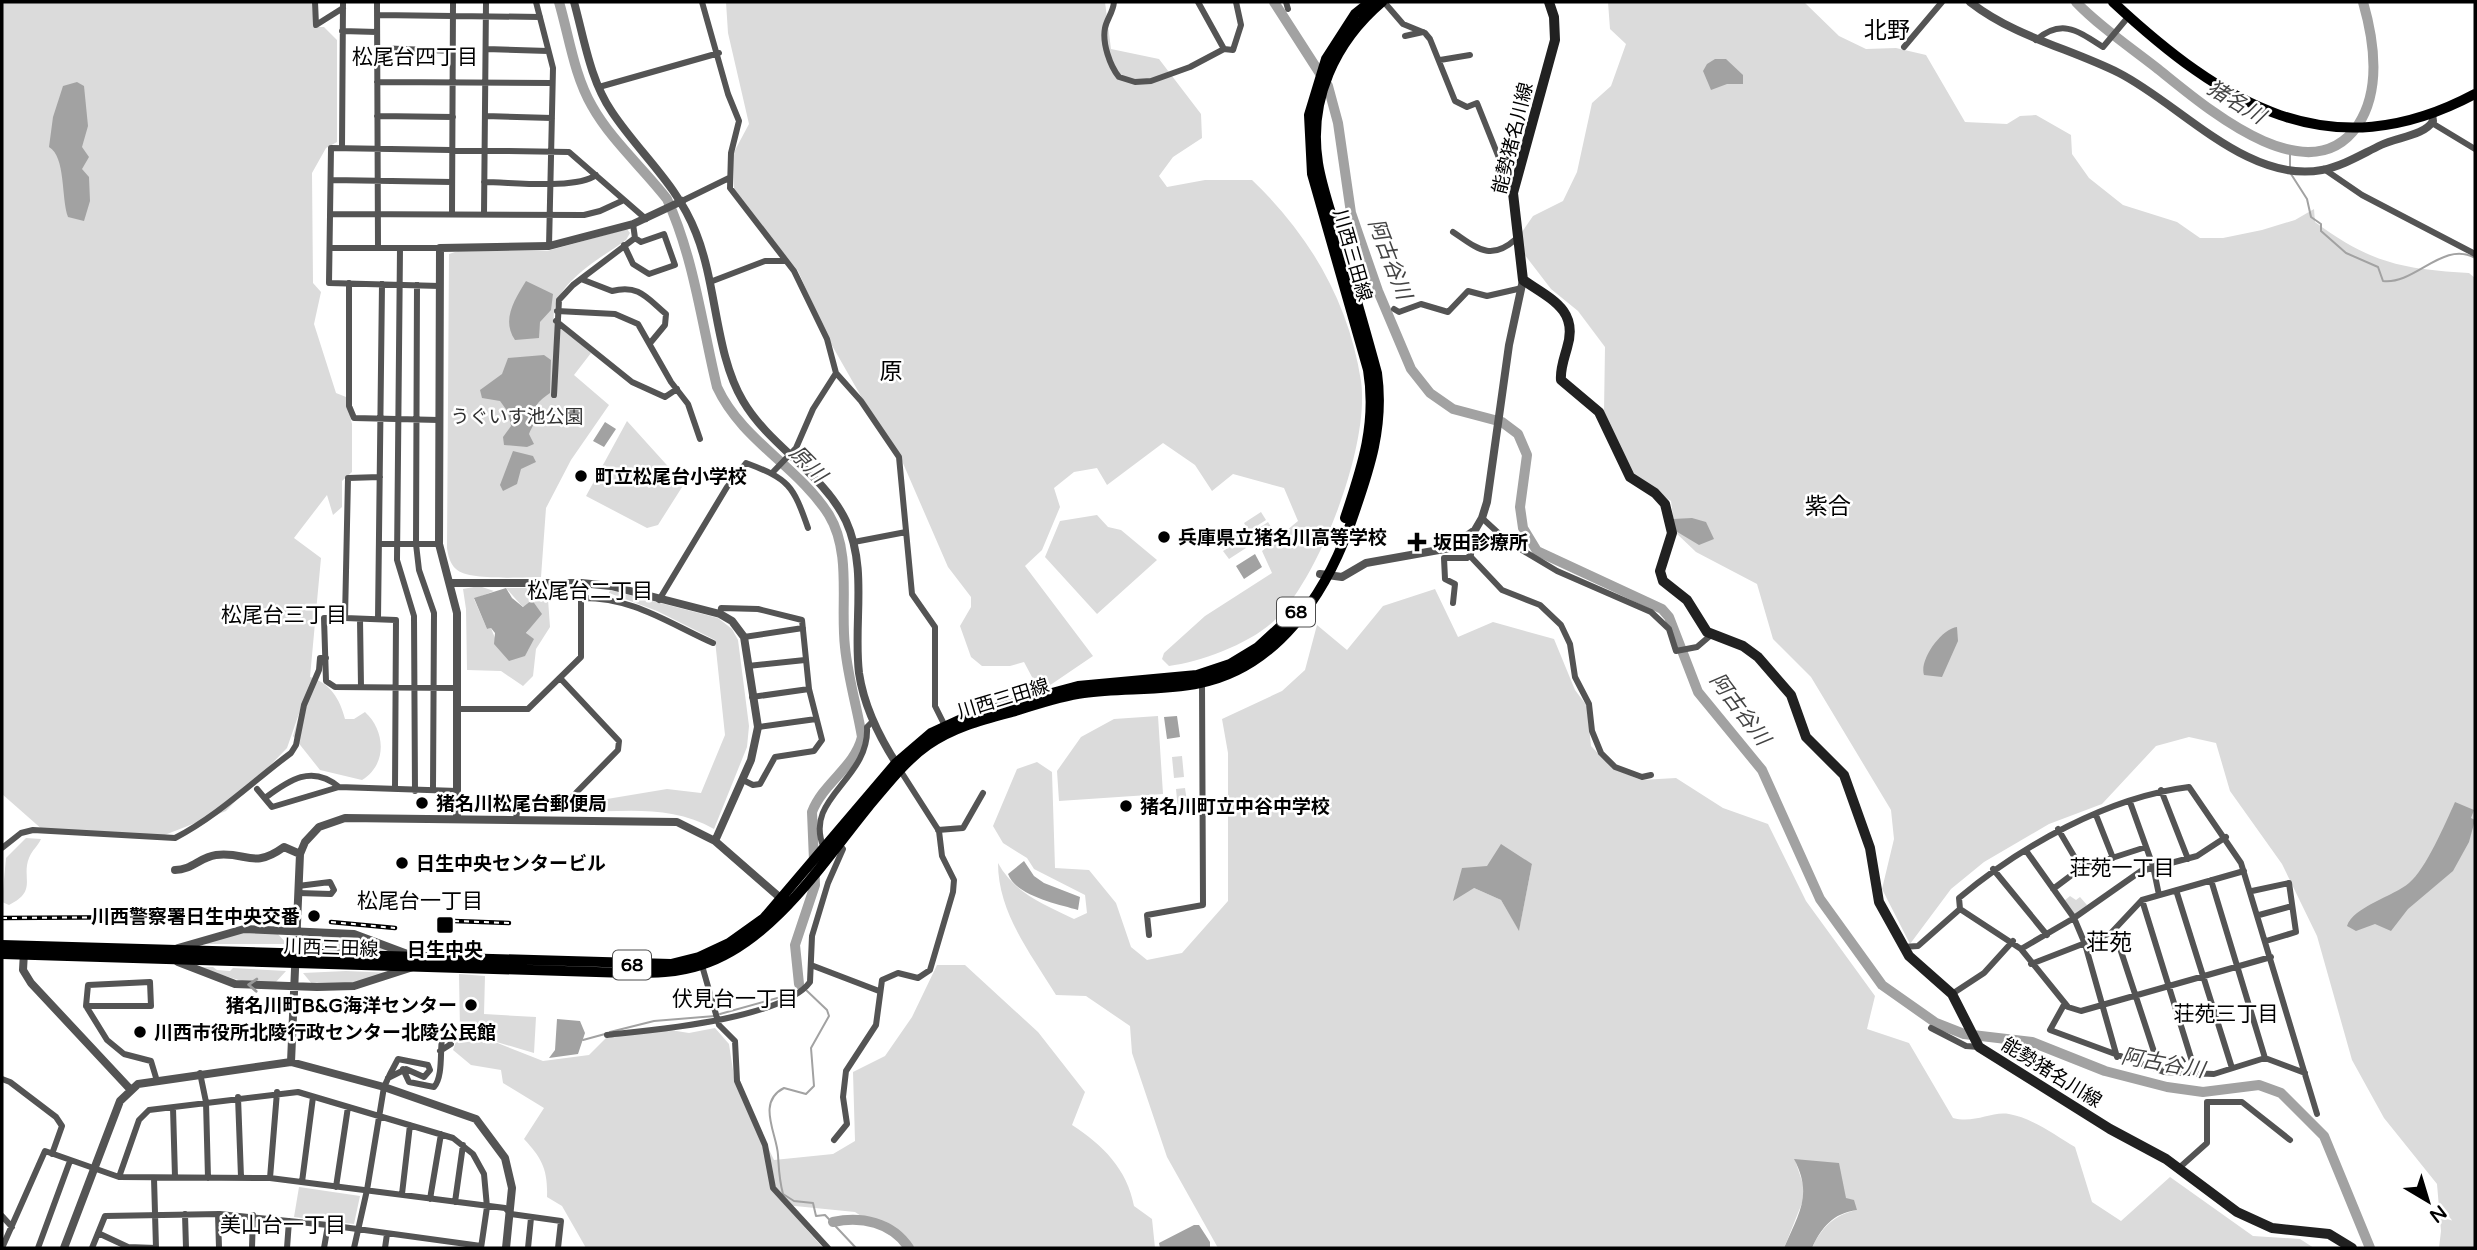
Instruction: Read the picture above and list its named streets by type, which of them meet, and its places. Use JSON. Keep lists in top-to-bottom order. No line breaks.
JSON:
{"streets":{"main road":["能勢猪名川線","川西三田線","68"]},"districts":["北野","松尾台四丁目","原","紫合","松尾台二丁目","松尾台三丁目","荘苑一丁目","松尾台一丁目","荘苑","伏見台一丁目","荘苑三丁目","美山台一丁目"],"water":["猪名川","阿古谷川","原川"],"parks":["うぐいす池公園"],"places":{"other":["町立松尾台小学校","兵庫県立猪名川高等学校","猪名川松尾台郵便局","猪名川町立中谷中学校","日生中央センタービル","川西警察署日生中央交番","猪名川町B&G海洋センター","川西市役所北陵行政センター北陵公民館"],"health":["坂田診療所"],"transit":["日生中央"]},"north":"bottom right"}
